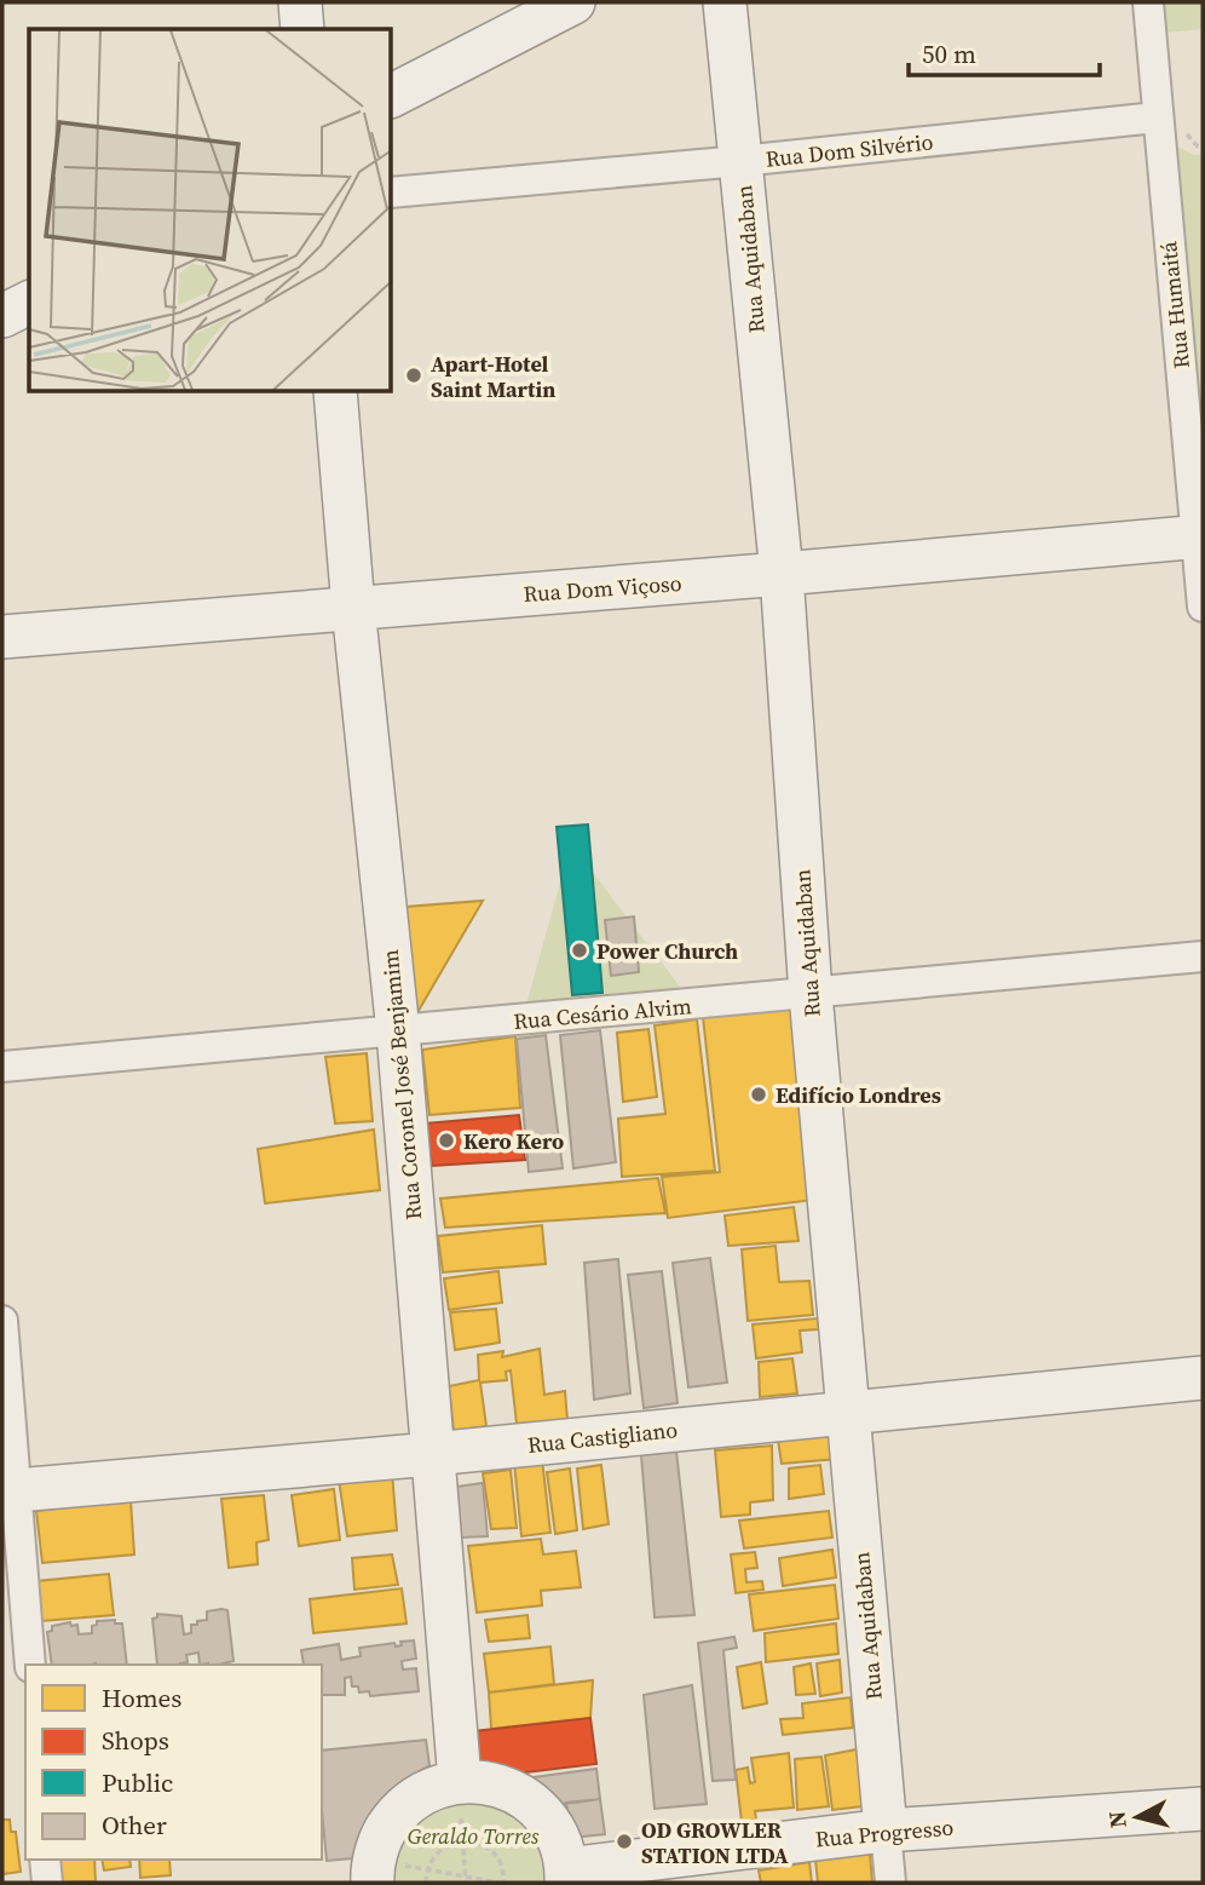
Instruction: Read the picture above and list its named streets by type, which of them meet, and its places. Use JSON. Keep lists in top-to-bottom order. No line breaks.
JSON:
{"streets":{"street":["Rua Dom Silvério","Rua Aquidaban","Rua Humaitá","Rua Dom Viçoso","Rua Cesário Alvim","Rua Coronel José Benjamim","Rua Castigliano","Rua Progresso"]},"crossings":[["Rua Dom Silvério","Rua Aquidaban"],["Rua Dom Silvério","Rua Humaitá"],["Rua Aquidaban","Rua Dom Viçoso"],["Rua Aquidaban","Rua Cesário Alvim"],["Rua Aquidaban","Rua Castigliano"],["Rua Aquidaban","Rua Progresso"],["Rua Humaitá","Rua Dom Viçoso"],["Rua Dom Viçoso","Rua Coronel José Benjamim"],["Rua Cesário Alvim","Rua Coronel José Benjamim"],["Rua Coronel José Benjamim","Rua Castigliano"]],"parks":["Geraldo Torres"],"places":["Apart-Hotel Saint Martin","Power Church","Edifício Londres","Kero Kero","OD GROWLER STATION LTDA"],"legend":["Homes","Shops","Public","Other"],"scale_bar":"50 m","north":"left"}
